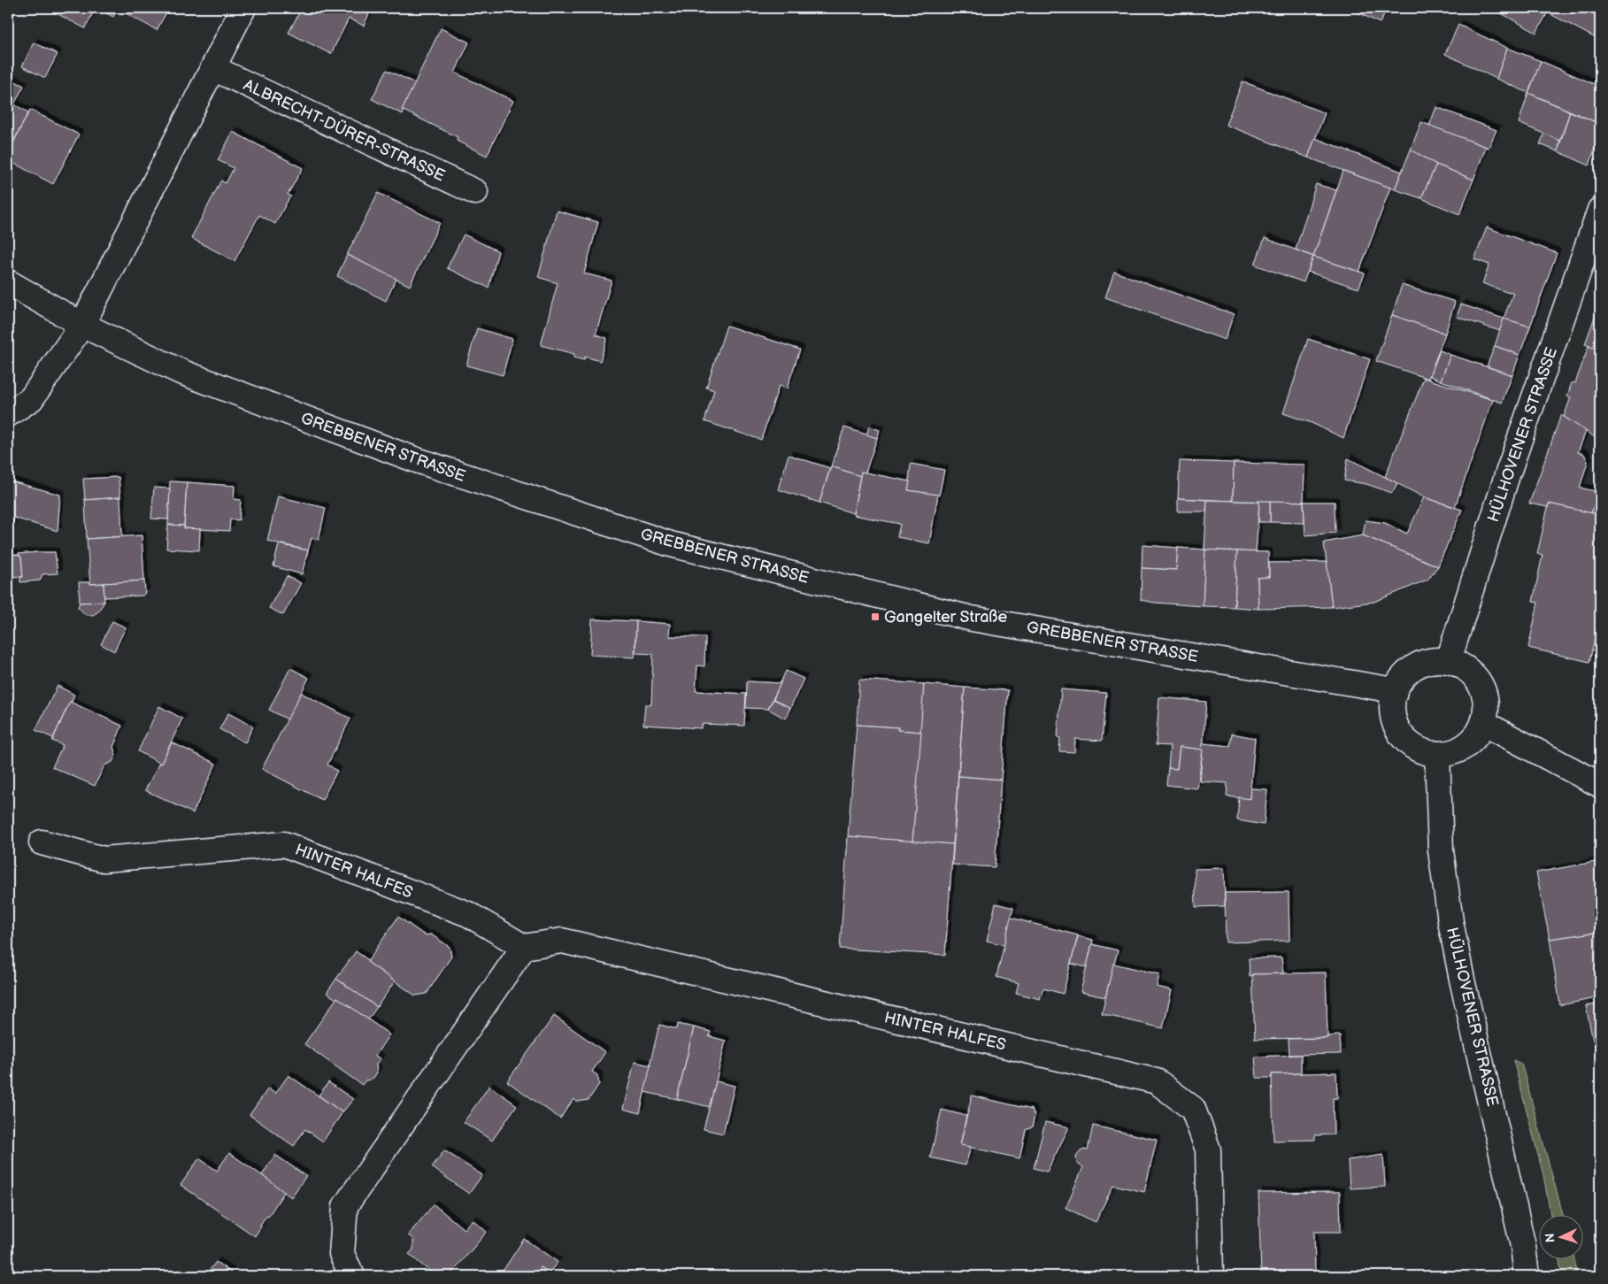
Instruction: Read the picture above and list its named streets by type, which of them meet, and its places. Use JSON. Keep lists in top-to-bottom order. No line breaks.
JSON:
{"streets":{"street":["ALBRECHT-DÜRER-STRASSE","HÜLHOVENER STRASSE","GREBBENER STRASSE","HINTER HALFES"]},"crossings":[["HÜLHOVENER STRASSE","GREBBENER STRASSE"]],"places":{"transit":["Gangelter Straße"]},"north":"left"}
